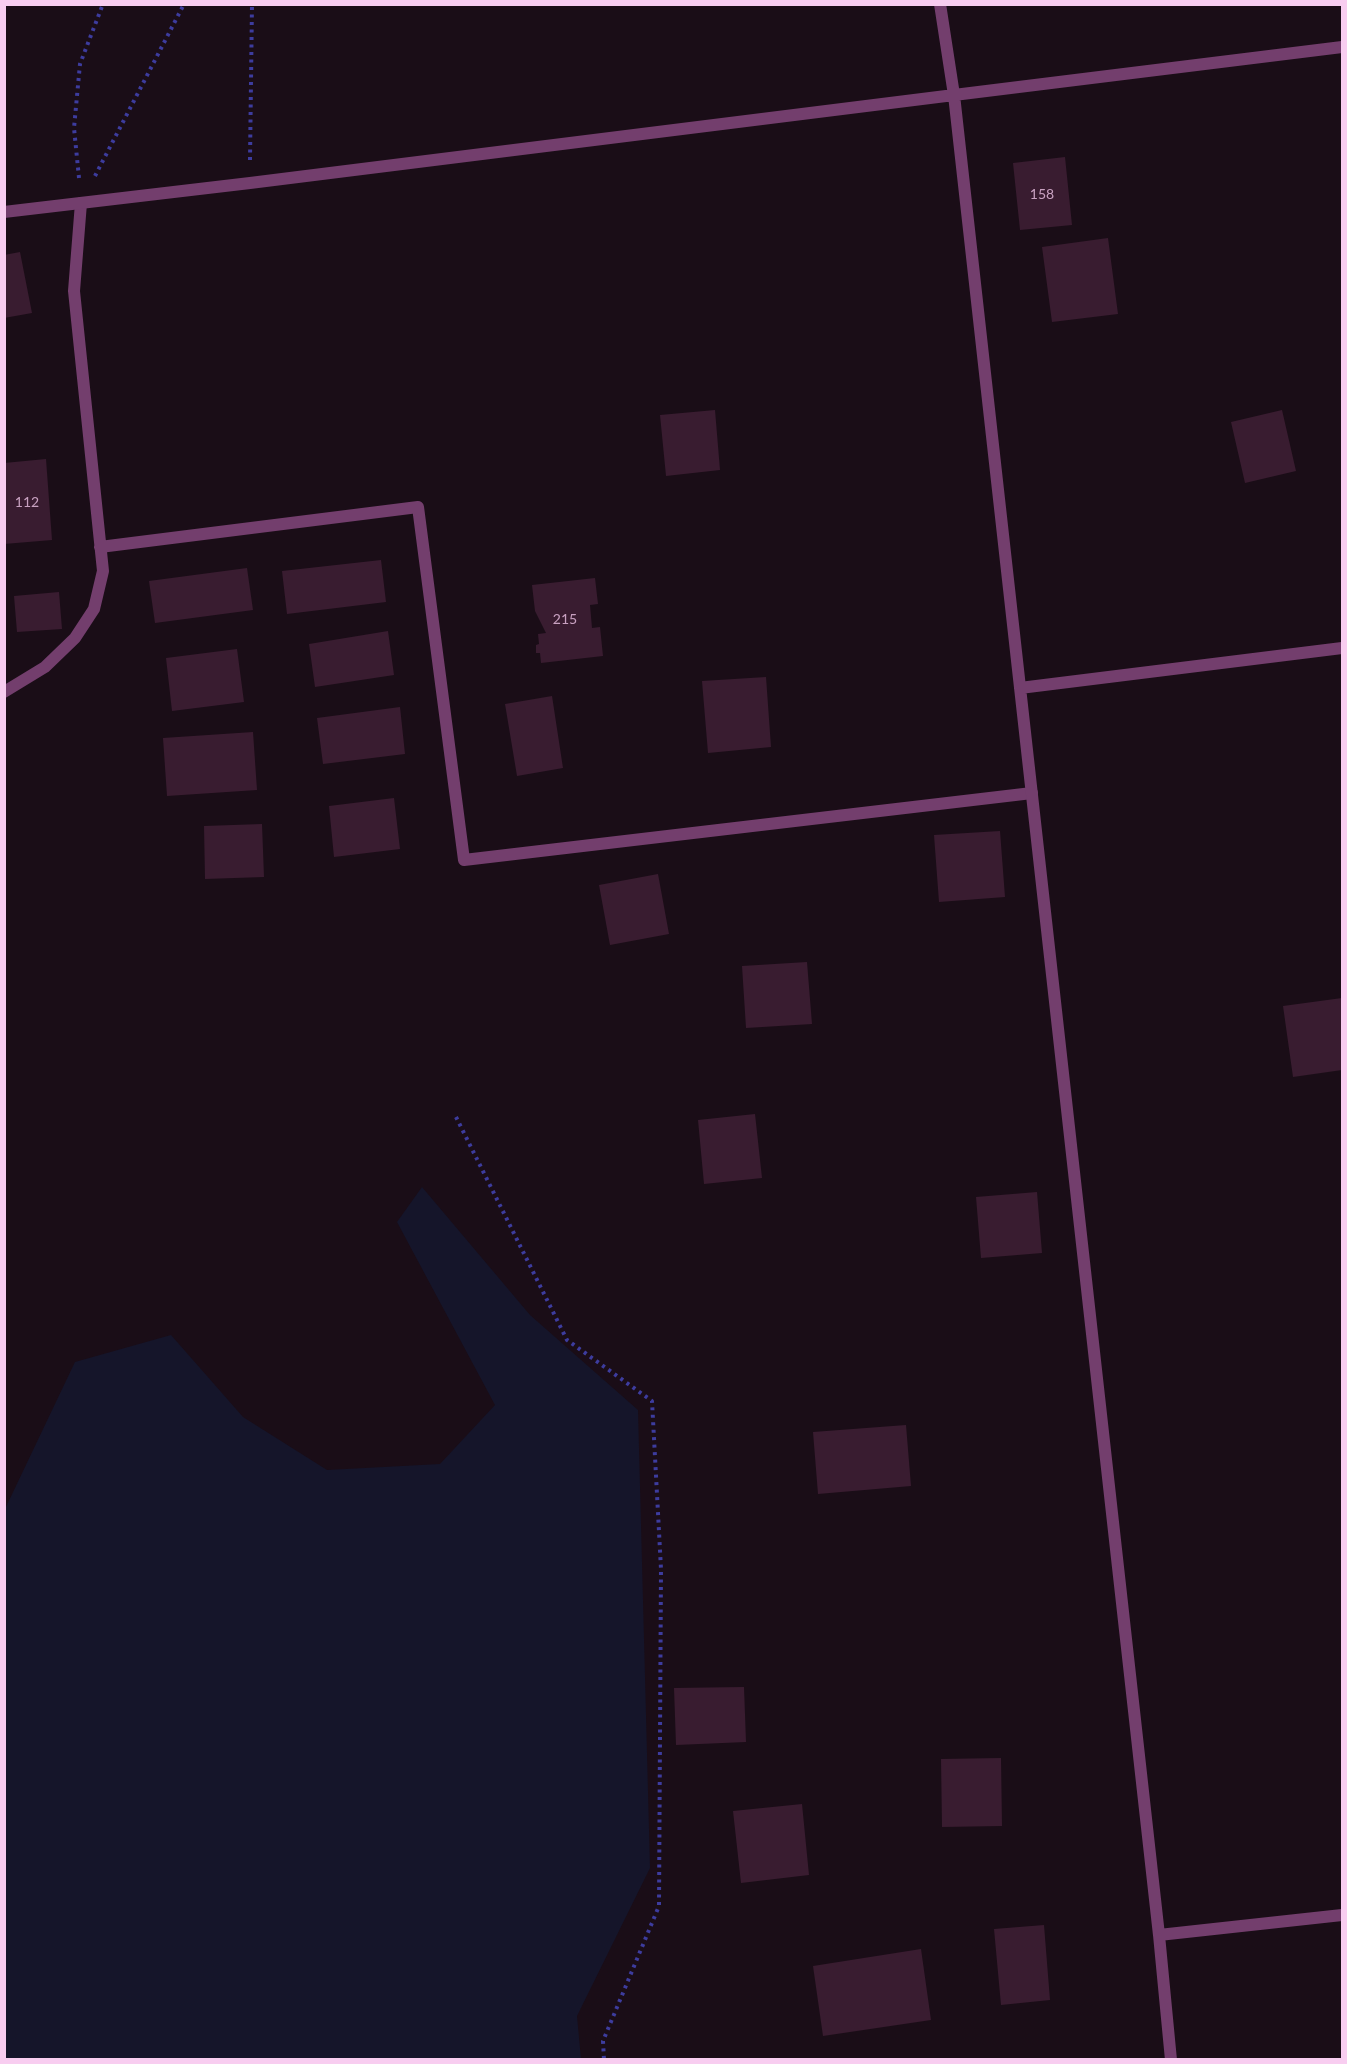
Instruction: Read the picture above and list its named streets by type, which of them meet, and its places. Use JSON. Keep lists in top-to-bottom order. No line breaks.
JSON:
{"house_numbers":["158","112","215"]}
